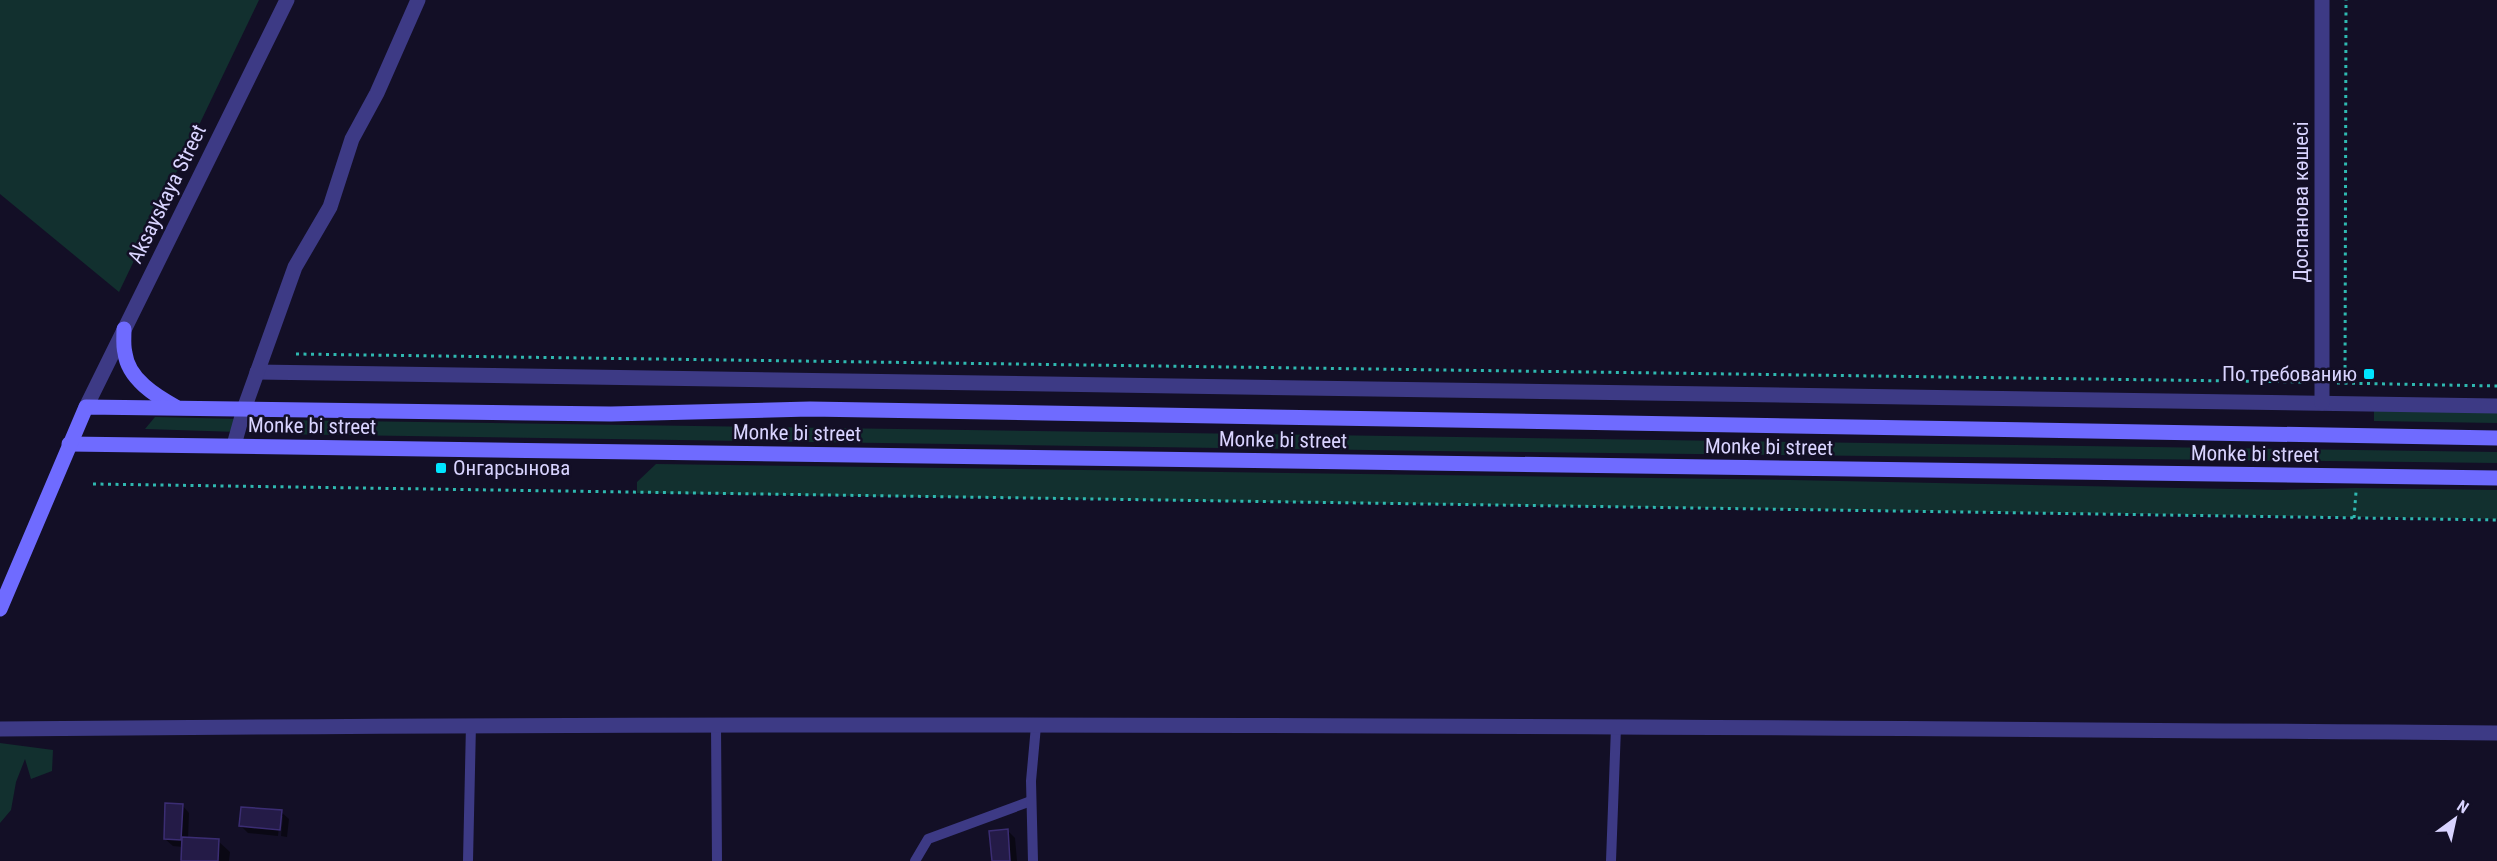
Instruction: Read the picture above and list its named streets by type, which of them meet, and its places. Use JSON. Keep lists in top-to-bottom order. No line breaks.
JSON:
{"streets":{"main road":["Monke bi street"],"street":["Aksayskaya Street","Доспанова көшесі"]},"crossings":[["Aksayskaya Street","Monke bi street"]],"places":{"transit":["По требованию","Онгарсынова"]},"north":"top right"}
